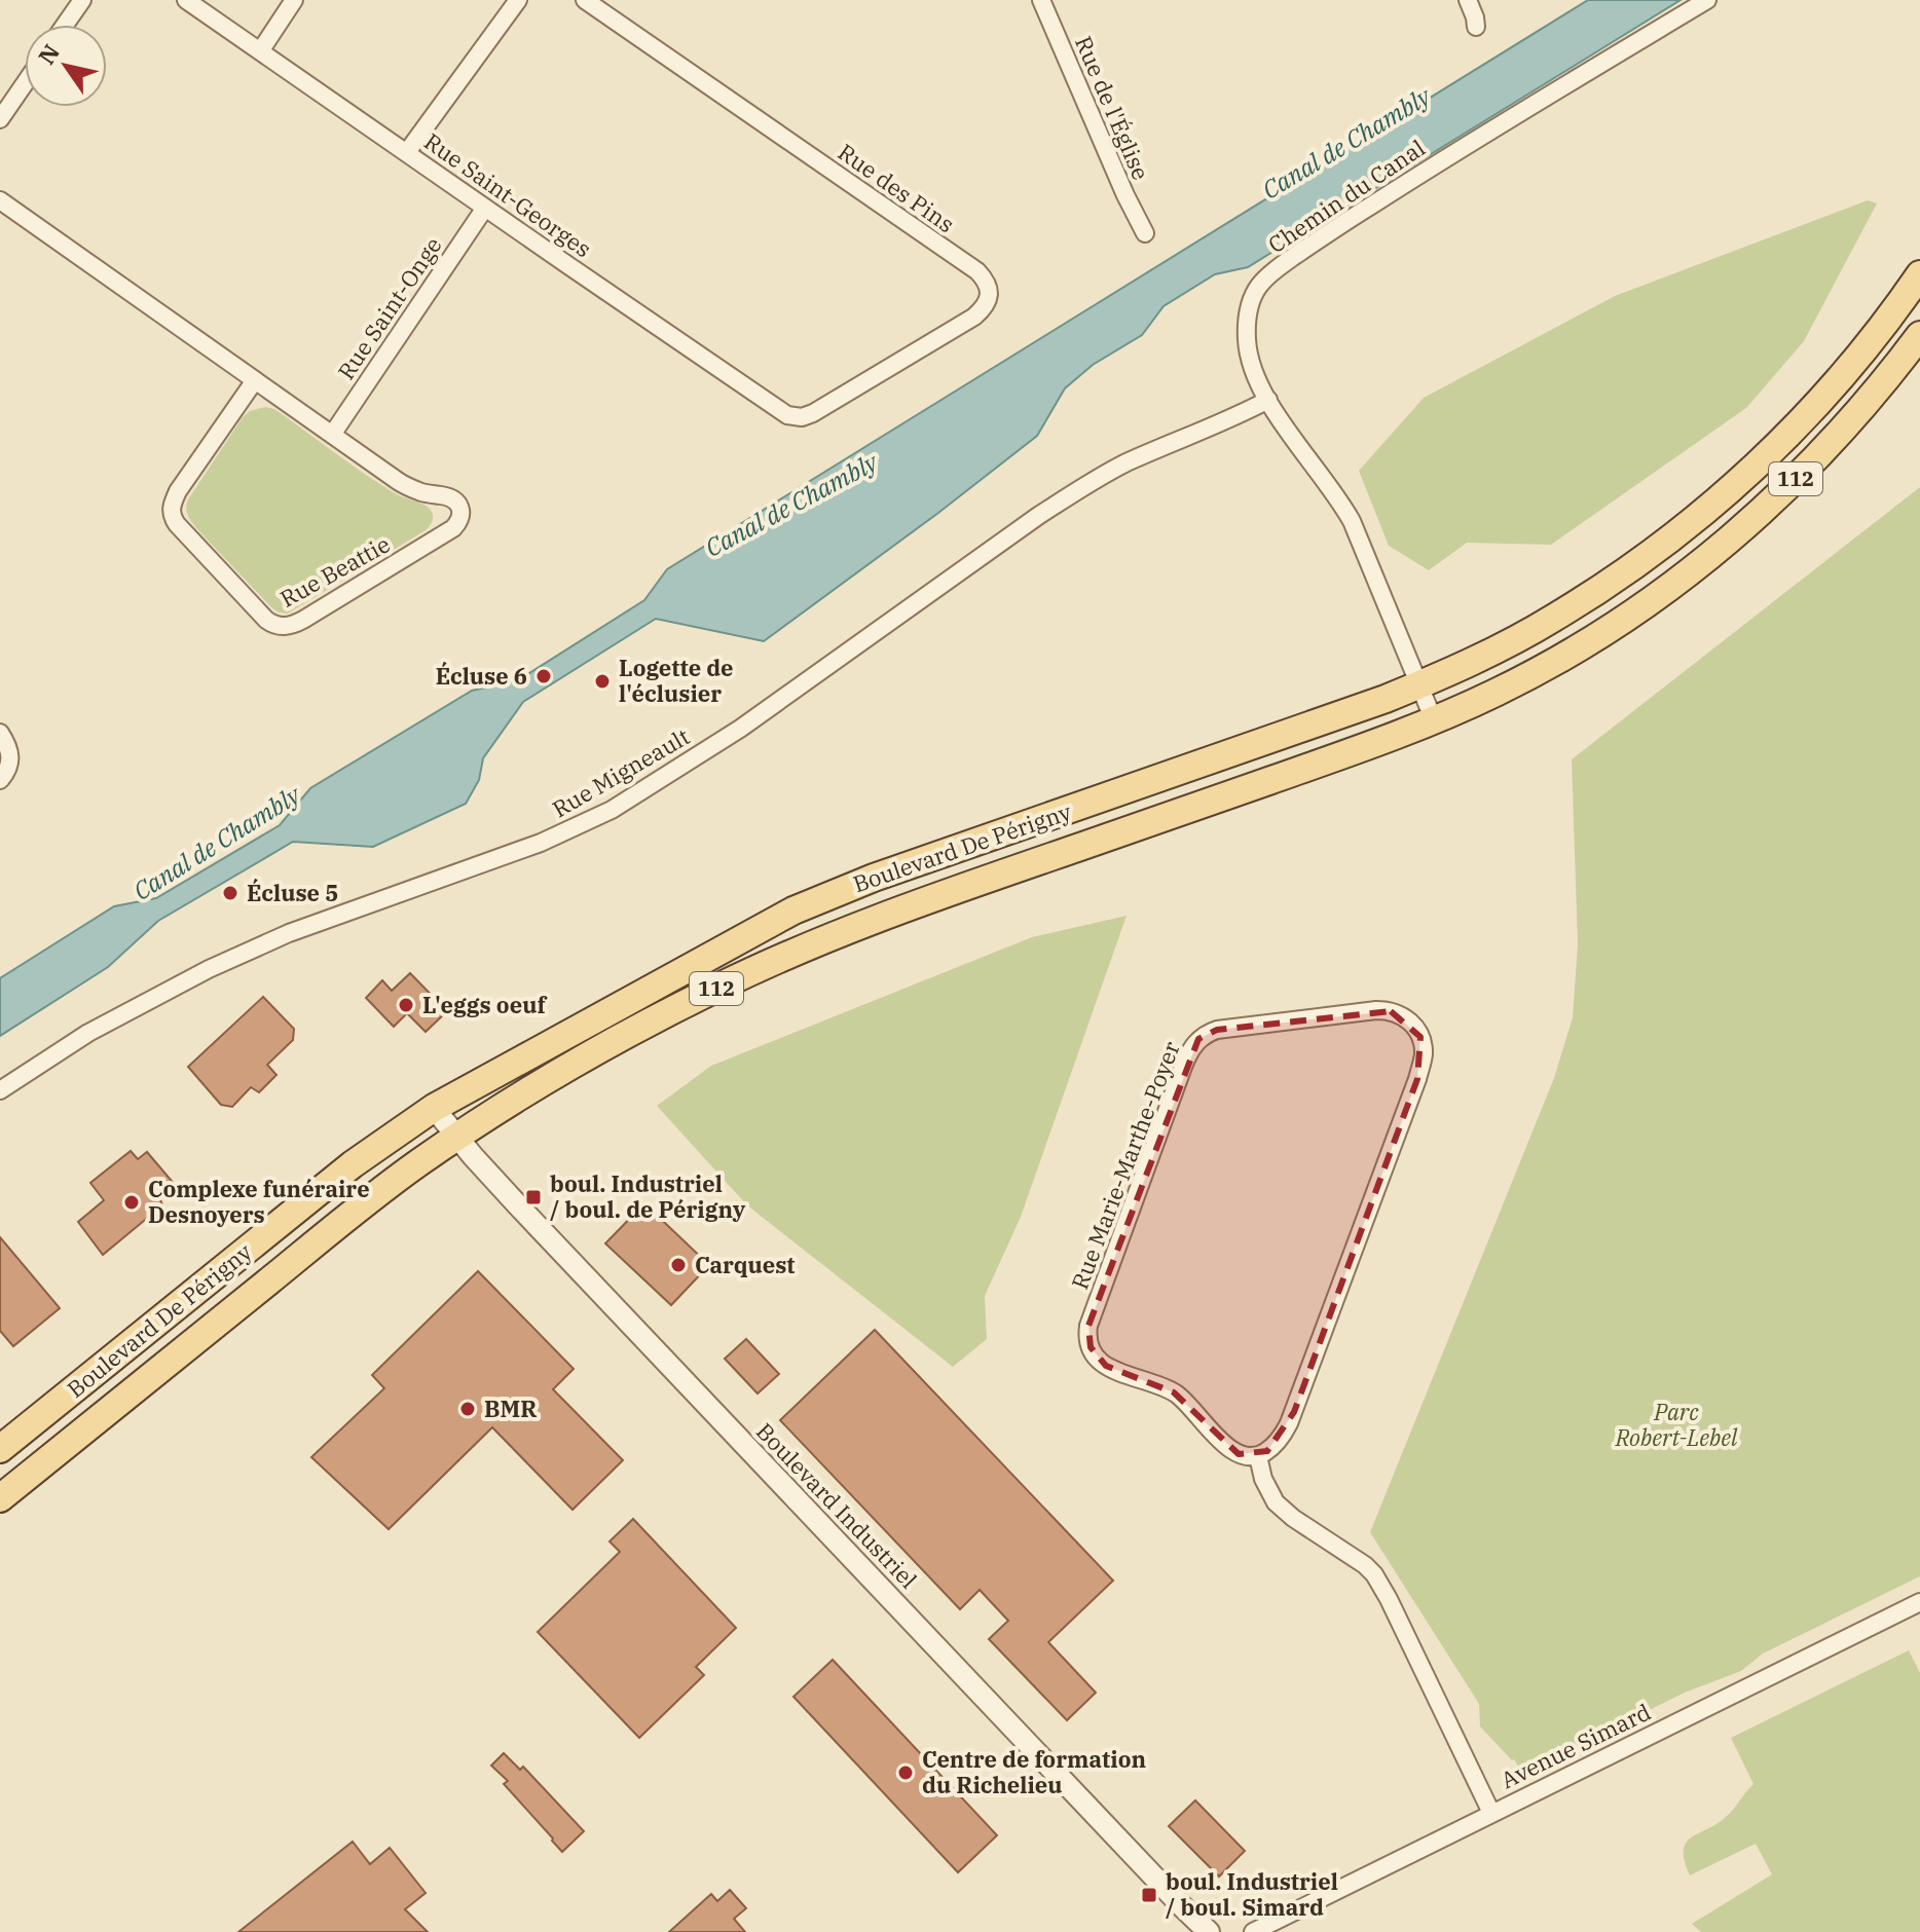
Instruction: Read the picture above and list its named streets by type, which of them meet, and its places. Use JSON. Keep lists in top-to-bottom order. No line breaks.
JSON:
{"streets":{"main road":["112","Boulevard De Périgny"],"street":["Rue de l'Église","Rue des Pins","Rue Saint-Georges","Chemin du Canal","Rue Saint-Onge","Rue Beattie","Rue Migneault","Rue Marie-Marthe-Poyer","Boulevard Industriel","Avenue Simard"]},"crossings":[["Rue des Pins","Rue Saint-Georges"],["Rue Saint-Georges","Rue Saint-Onge"],["Chemin du Canal","Rue Migneault"],["Chemin du Canal","Boulevard De Périgny"],["Rue Saint-Onge","Rue Beattie"],["Boulevard De Périgny","Boulevard Industriel"]],"water":["Canal de Chambly"],"parks":["Parc Robert-Lebel"],"places":{"other":["Écluse 6","Logette de l'éclusier","Écluse 5","L'eggs oeuf","Complexe funéraire Desnoyers","Carquest","BMR","Centre de formation du Richelieu"],"transit":["boul. Industriel / boul. de Périgny","boul. Industriel / boul. Simard"]},"north":"top left"}
